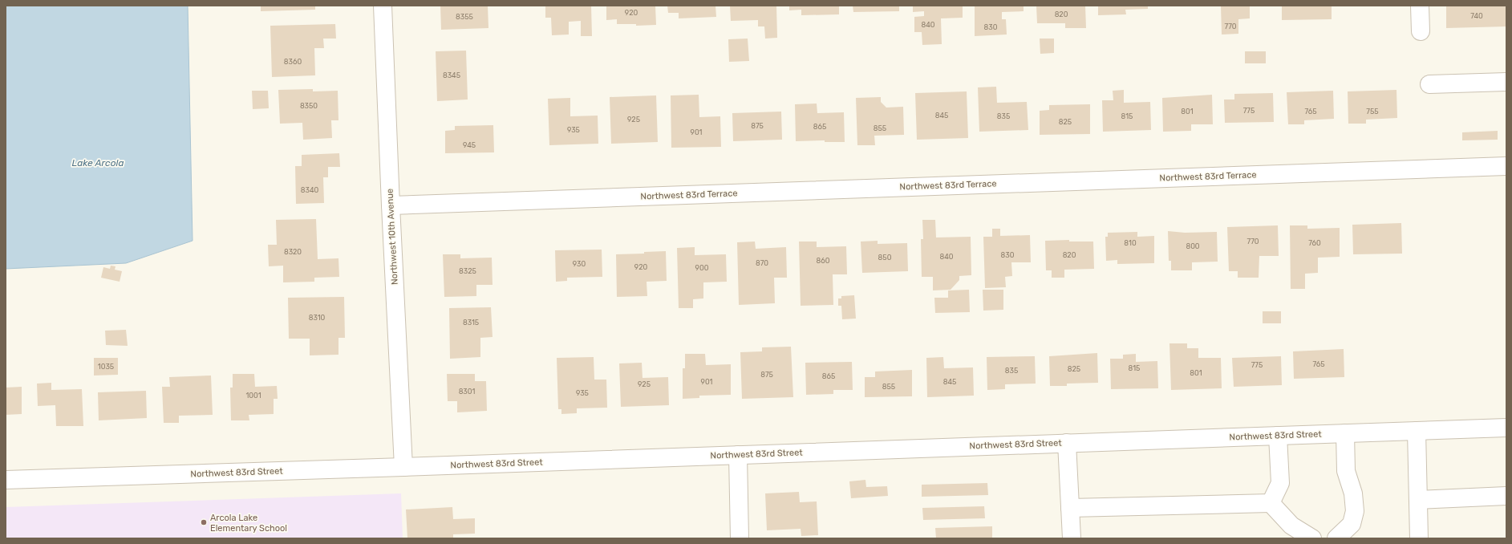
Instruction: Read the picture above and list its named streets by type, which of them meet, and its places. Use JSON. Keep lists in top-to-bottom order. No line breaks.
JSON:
{"streets":{"street":["Northwest 83rd Terrace","Northwest 10th Avenue","Northwest 83rd Street"]},"crossings":[["Northwest 83rd Terrace","Northwest 10th Avenue"],["Northwest 10th Avenue","Northwest 83rd Street"]],"water":["Lake Arcola"],"places":["Arcola Lake Elementary School"],"house_numbers":["920","820","740","8355","840","770","830","8360","8345","8350","775","801","765","755","845","835","815","925","825","875","865","855","935","901","945","8340","770","810","760","800","8320","830","820","840","850","860","870","930","920","900","8325","8310","8315","765","775","1035","815","825","835","801","875","865","901","845","925","855","8301","935","1001"]}
